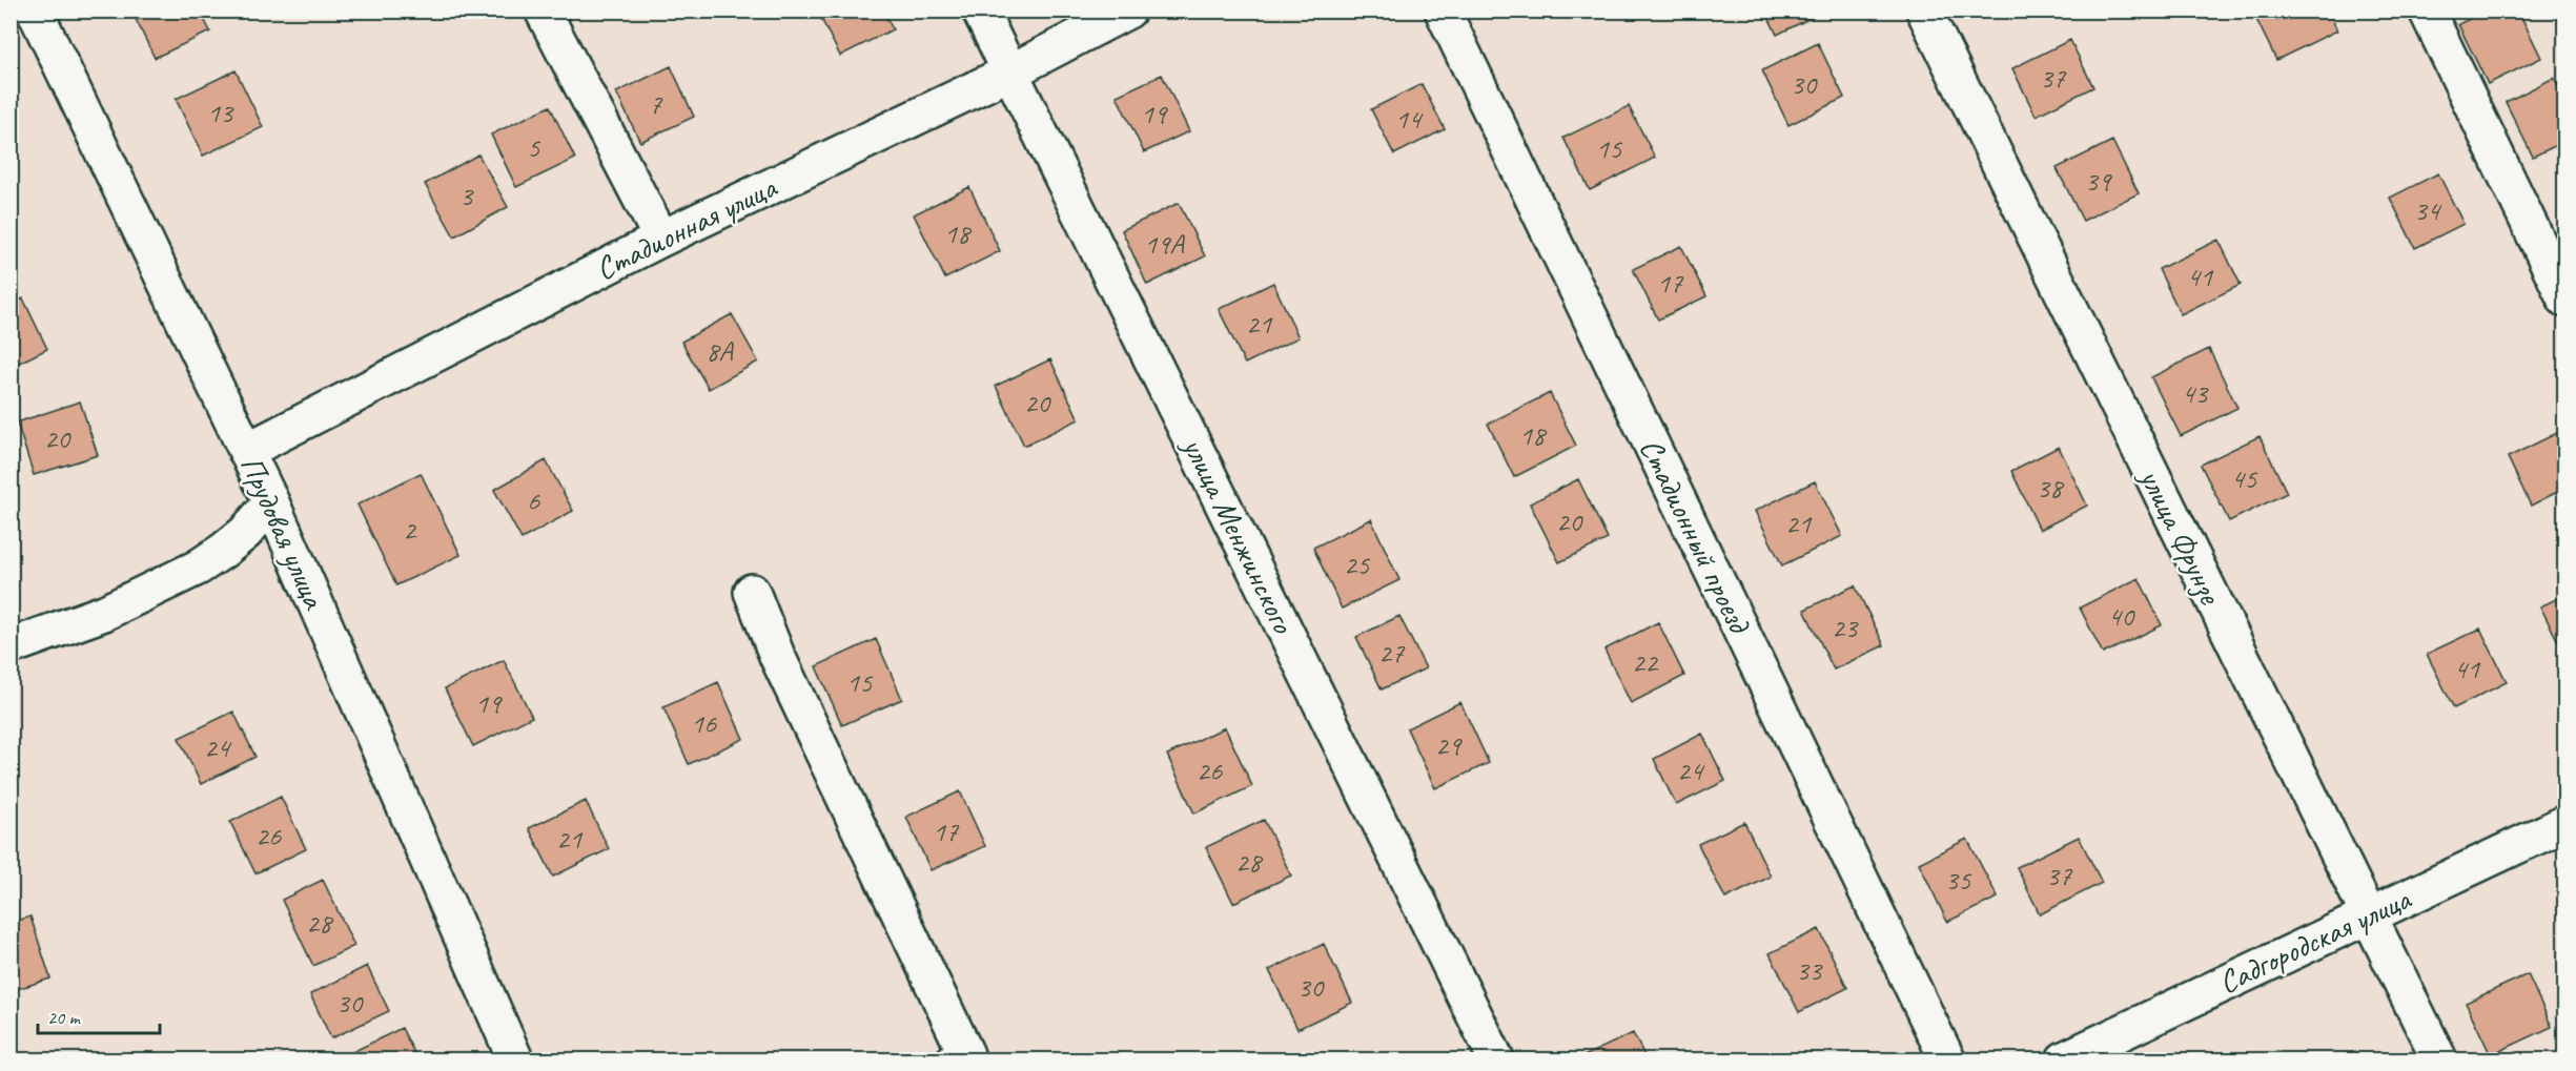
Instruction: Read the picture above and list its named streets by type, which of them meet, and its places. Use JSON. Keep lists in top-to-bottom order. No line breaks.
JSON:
{"streets":{"street":["Стадионная улица","Прудовая улица","улица Менжинского","Стадионный проезд","улица Фрунзе","Садгородская улица"]},"crossings":[["Стадионная улица","Прудовая улица"],["Стадионная улица","улица Менжинского"],["улица Фрунзе","Садгородская улица"]],"house_numbers":["37","30","7","13","19","14","5","15","39","3","34","18","19А","41","17","21","8А","43","20","18","20","45","38","6","20","21","2","25","40","23","27","22","41","15","19","16","29","24","26","24","17","26","21","28","37","35","28","33","30","30"],"scale_bar":"20 m"}
